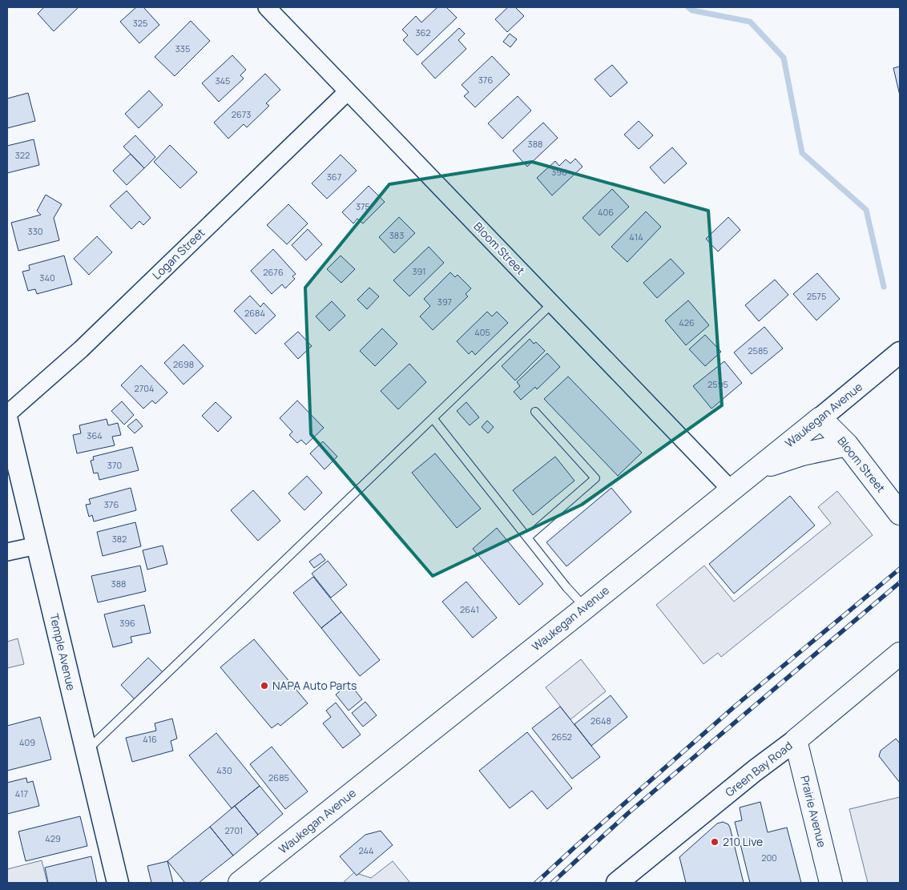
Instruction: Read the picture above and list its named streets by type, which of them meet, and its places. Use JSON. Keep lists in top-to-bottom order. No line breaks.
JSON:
{"streets":{"main road":["Bloom Street","Waukegan Avenue","Green Bay Road","Prairie Avenue"],"street":["Logan Street","Temple Avenue"]},"crossings":[["Bloom Street","Logan Street"],["Bloom Street","Waukegan Avenue"],["Green Bay Road","Prairie Avenue"]],"places":["NAPA Auto Parts","210 Live"],"house_numbers":["325","362","335","376","345","2673","388","322","396","367","375","406","330","383","414","391","2676","340","2575","397","2684","426","405","2585","2698","2595","2704","364","370","376","382","388","2641","396","2648","2652","416","409","430","2685","417","2701","429","244","200"]}
